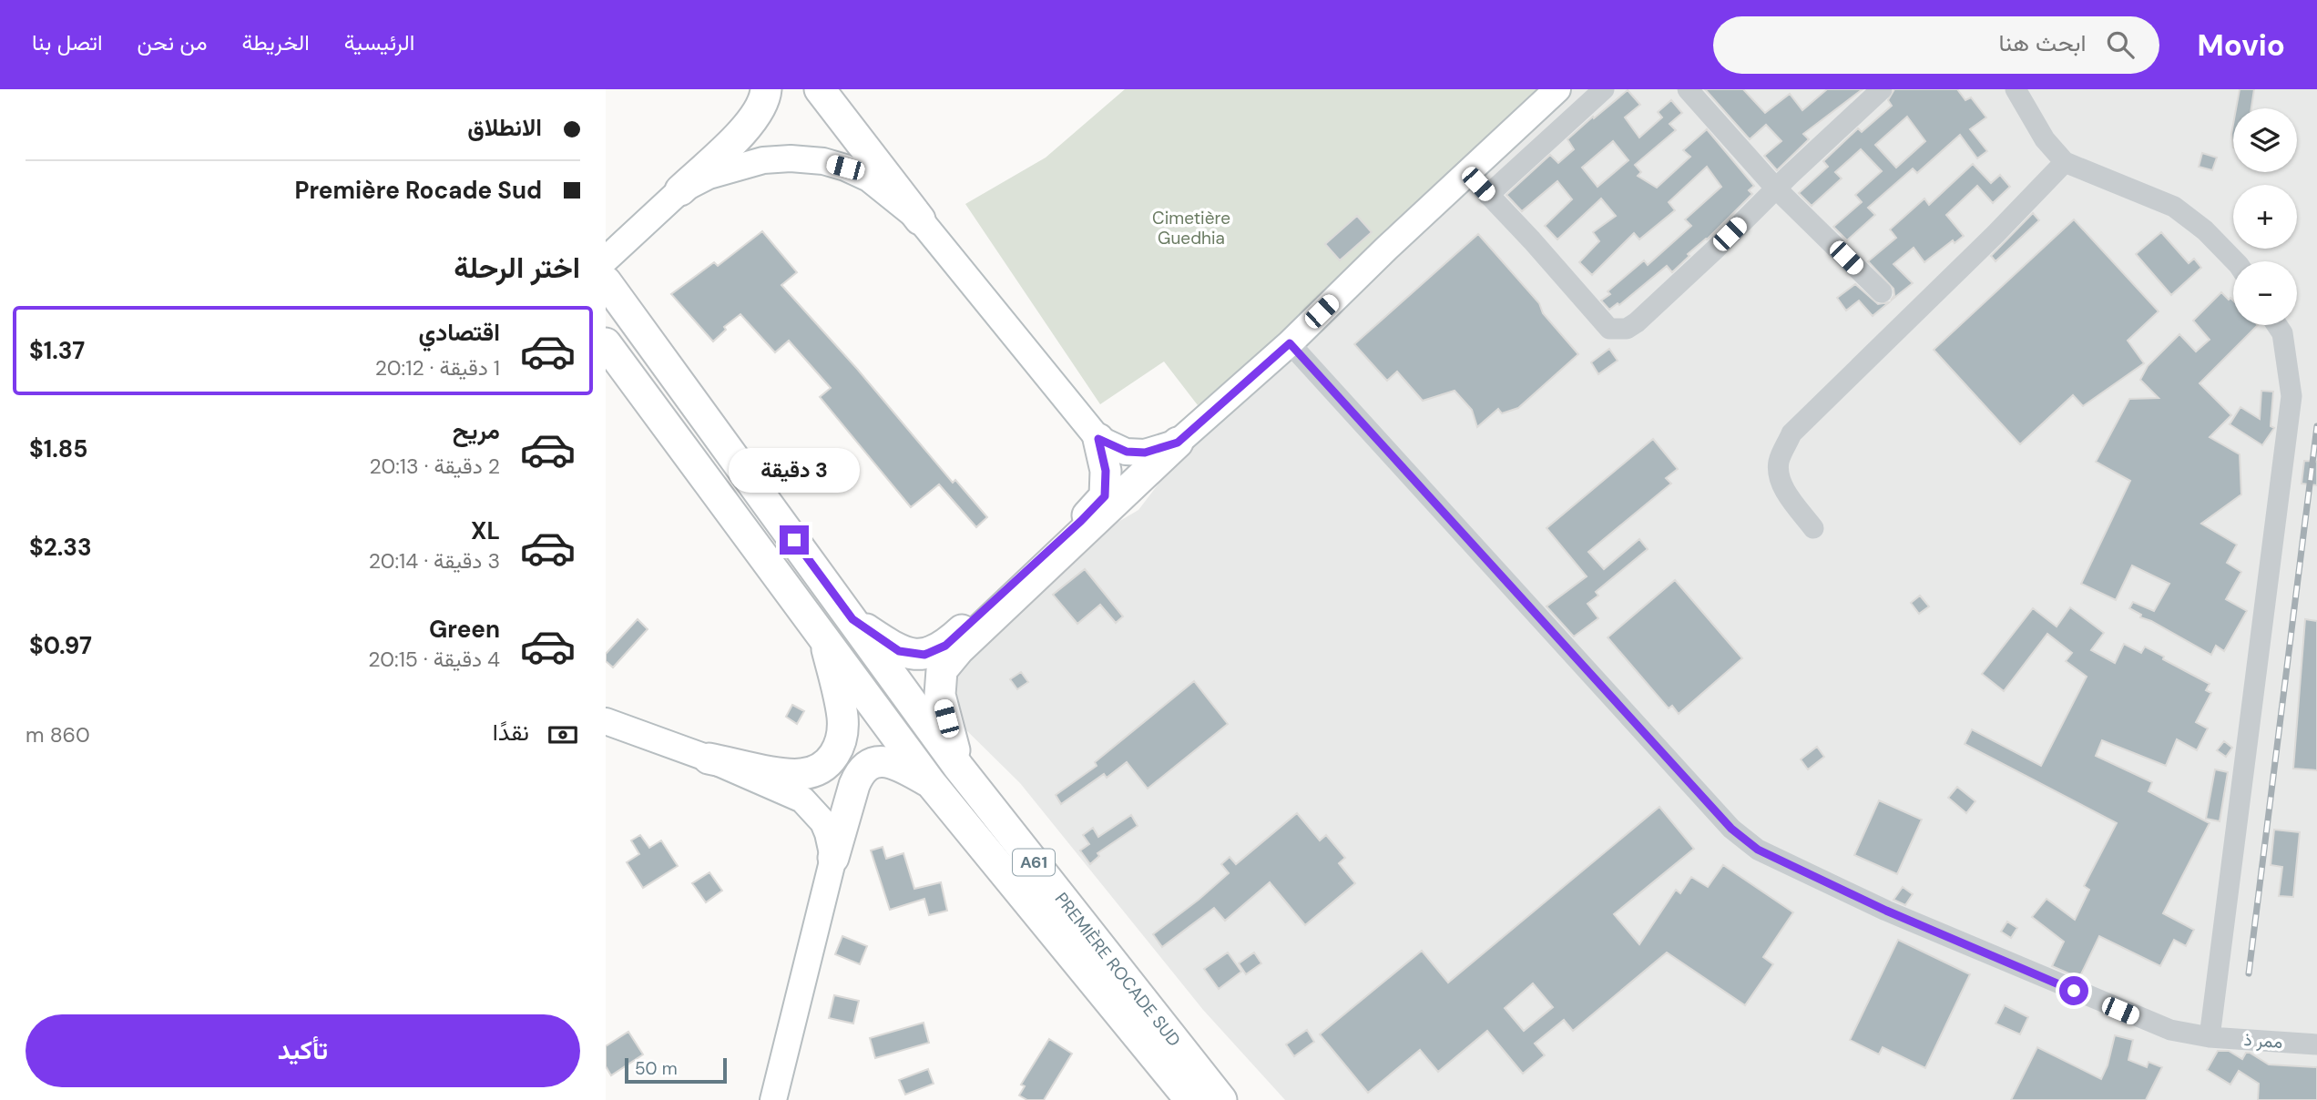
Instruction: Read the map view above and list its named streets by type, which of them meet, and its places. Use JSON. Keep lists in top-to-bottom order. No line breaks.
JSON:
{"streets":{"highway":["A61","PREMIÈRE ROCADE SUD"],"street":["ممر ذ"]},"parks":["Cimetière Guedhia"],"scale_bar":"50 m","page":{"header":"Movio","search":"ابحث هنا","nav":["الرئيسية","الخريطة","من نحن","اتصل بنا"],"banner":["الانطلاق","Première Rocade Sud"],"map_buttons":["+","−"],"heading":"اختر الرحلة","list":[{"name":"اقتصادي","note":"1 دقيقة · 20:12","value":"$1.37"},{"name":"مريح","note":"2 دقيقة · 20:13","value":"$1.85"},{"name":"XL","note":"3 دقيقة · 20:14","value":"$2.33"},{"name":"Green","note":"4 دقيقة · 20:15","value":"$0.97"}],"bubble":"3 دقيقة","pay":["نقدًا","860 m"],"buttons":"تأكيد","scale":"50 m"}}
